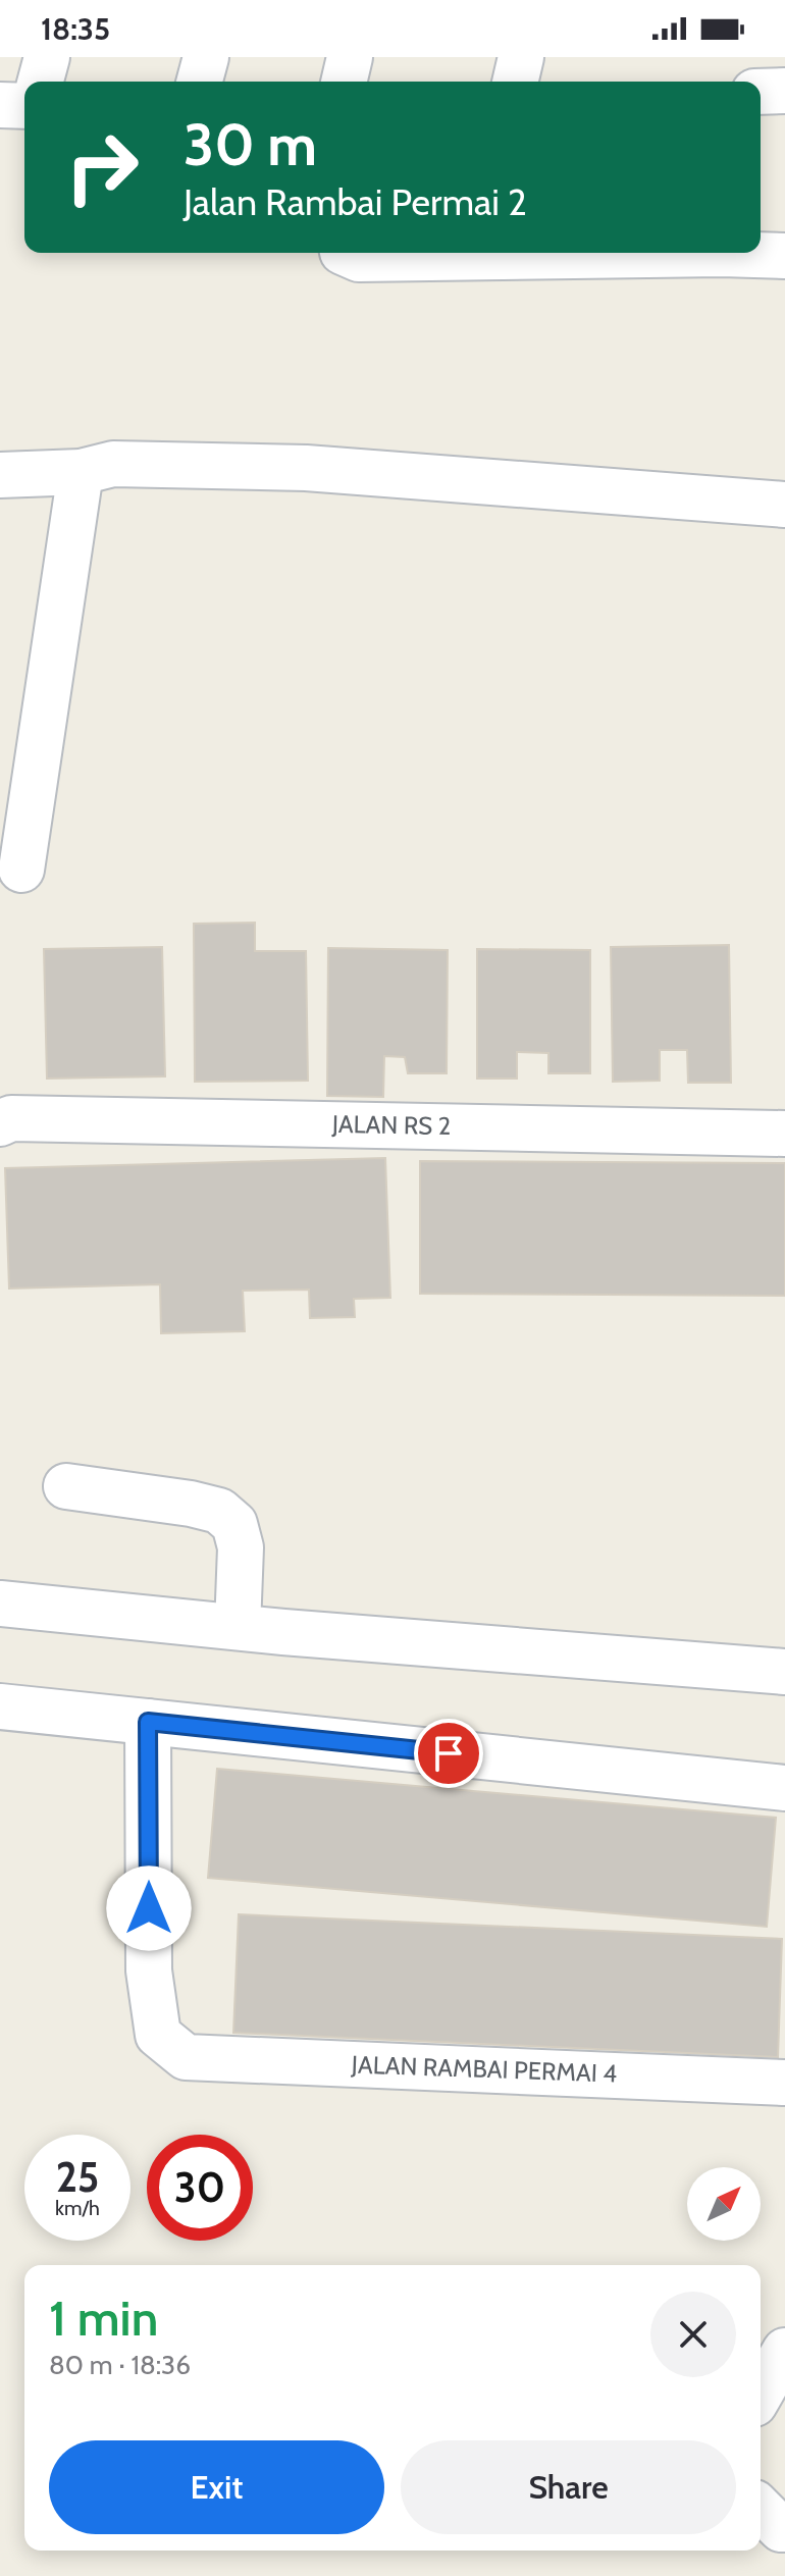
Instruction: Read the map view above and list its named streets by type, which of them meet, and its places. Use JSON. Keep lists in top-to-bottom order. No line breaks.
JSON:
{"streets":{"street":["JALAN RS 2","JALAN RAMBAI PERMAI 4"]},"north":"top right","page":{"status":"18:35","turn":["30 m","Jalan Rambai Permai 2"],"speed":"25 km/h","limit":"30","heading":["1 min","80 m · 18:36"],"buttons":["Exit","Share"]}}
